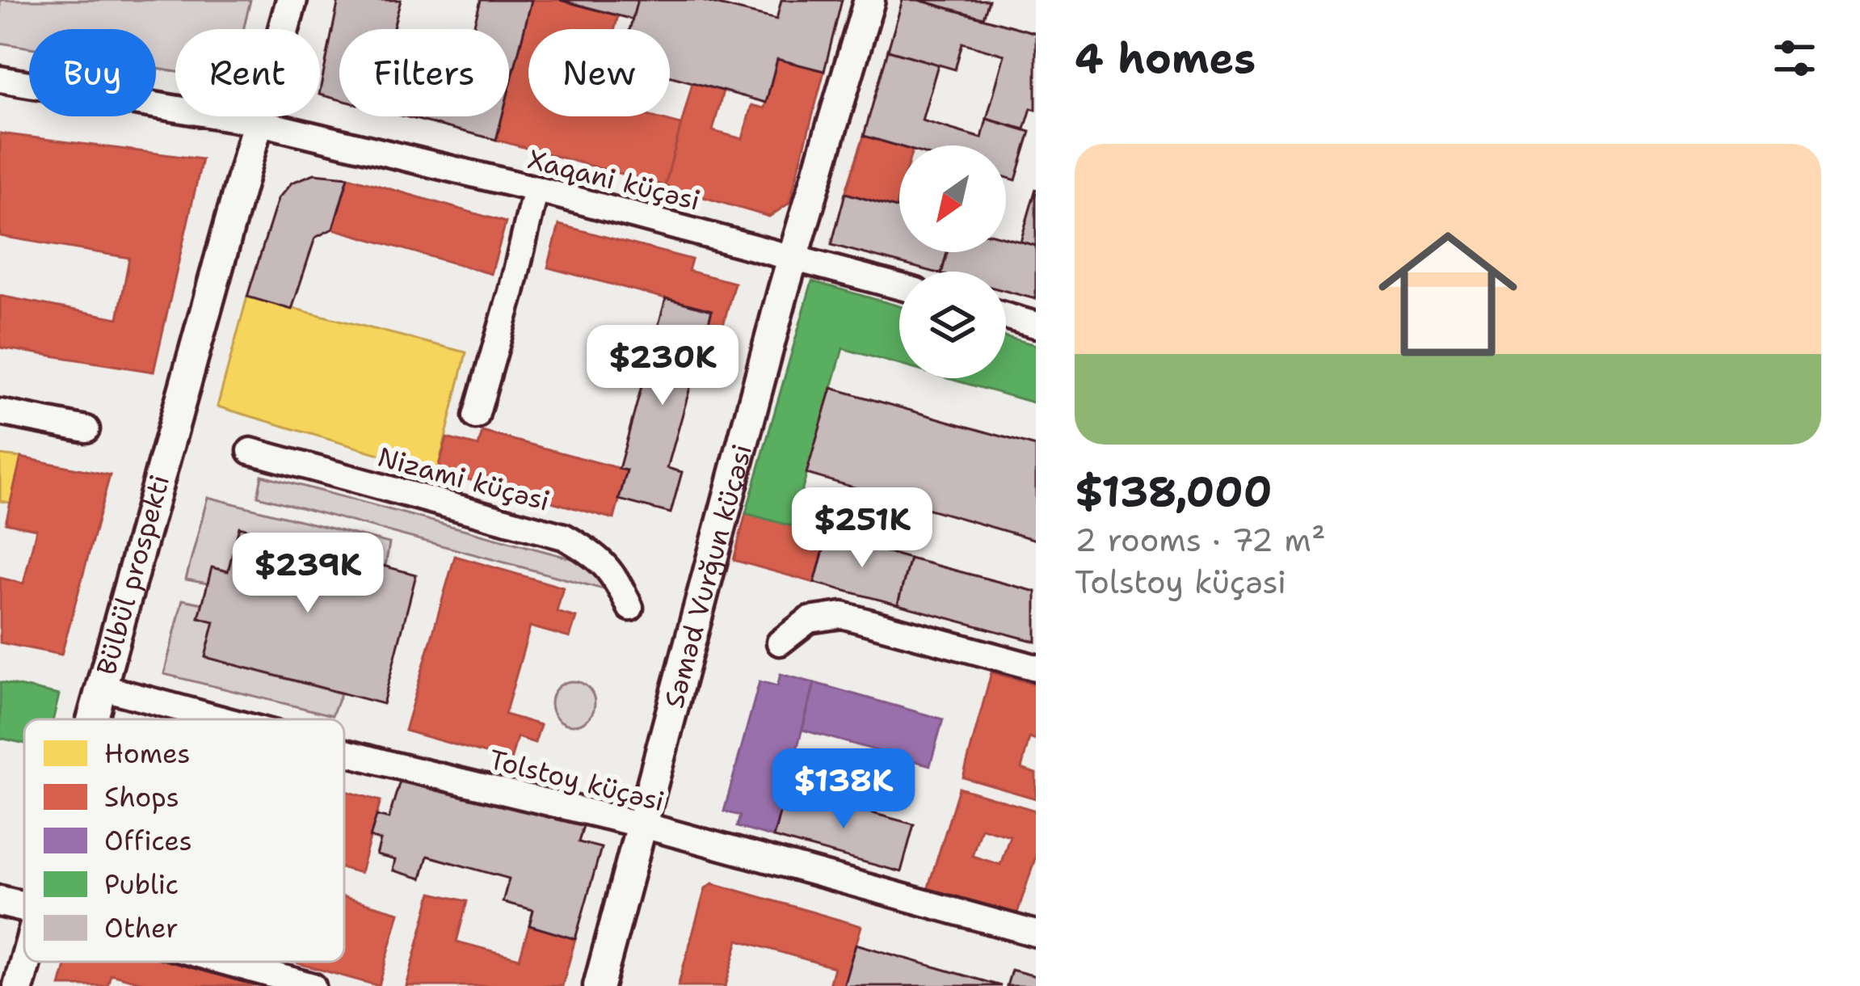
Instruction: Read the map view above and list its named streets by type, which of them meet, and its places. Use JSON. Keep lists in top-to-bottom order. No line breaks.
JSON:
{"streets":{"main road":["Bülbül prospekti","Səməd Vurğun küçəsi"],"street":["Xaqani küçəsi","Nizami küçəsi","Tolstoy küçəsi"]},"crossings":[["Xaqani küçəsi","Səməd Vurğun küçəsi"],["Bülbül prospekti","Tolstoy küçəsi"],["Səməd Vurğun küçəsi","Tolstoy küçəsi"]],"legend":["Homes","Shops","Offices","Public","Other"],"north":"bottom left","page":{"heading":"4 homes","chip":["Buy","Rent","Filters","New"],"list":[{"name":"$138,000","note":"2 rooms · 72 m² · Tolstoy küçəsi"}],"price":["$230K","$251K","$239K","$138K"]}}
